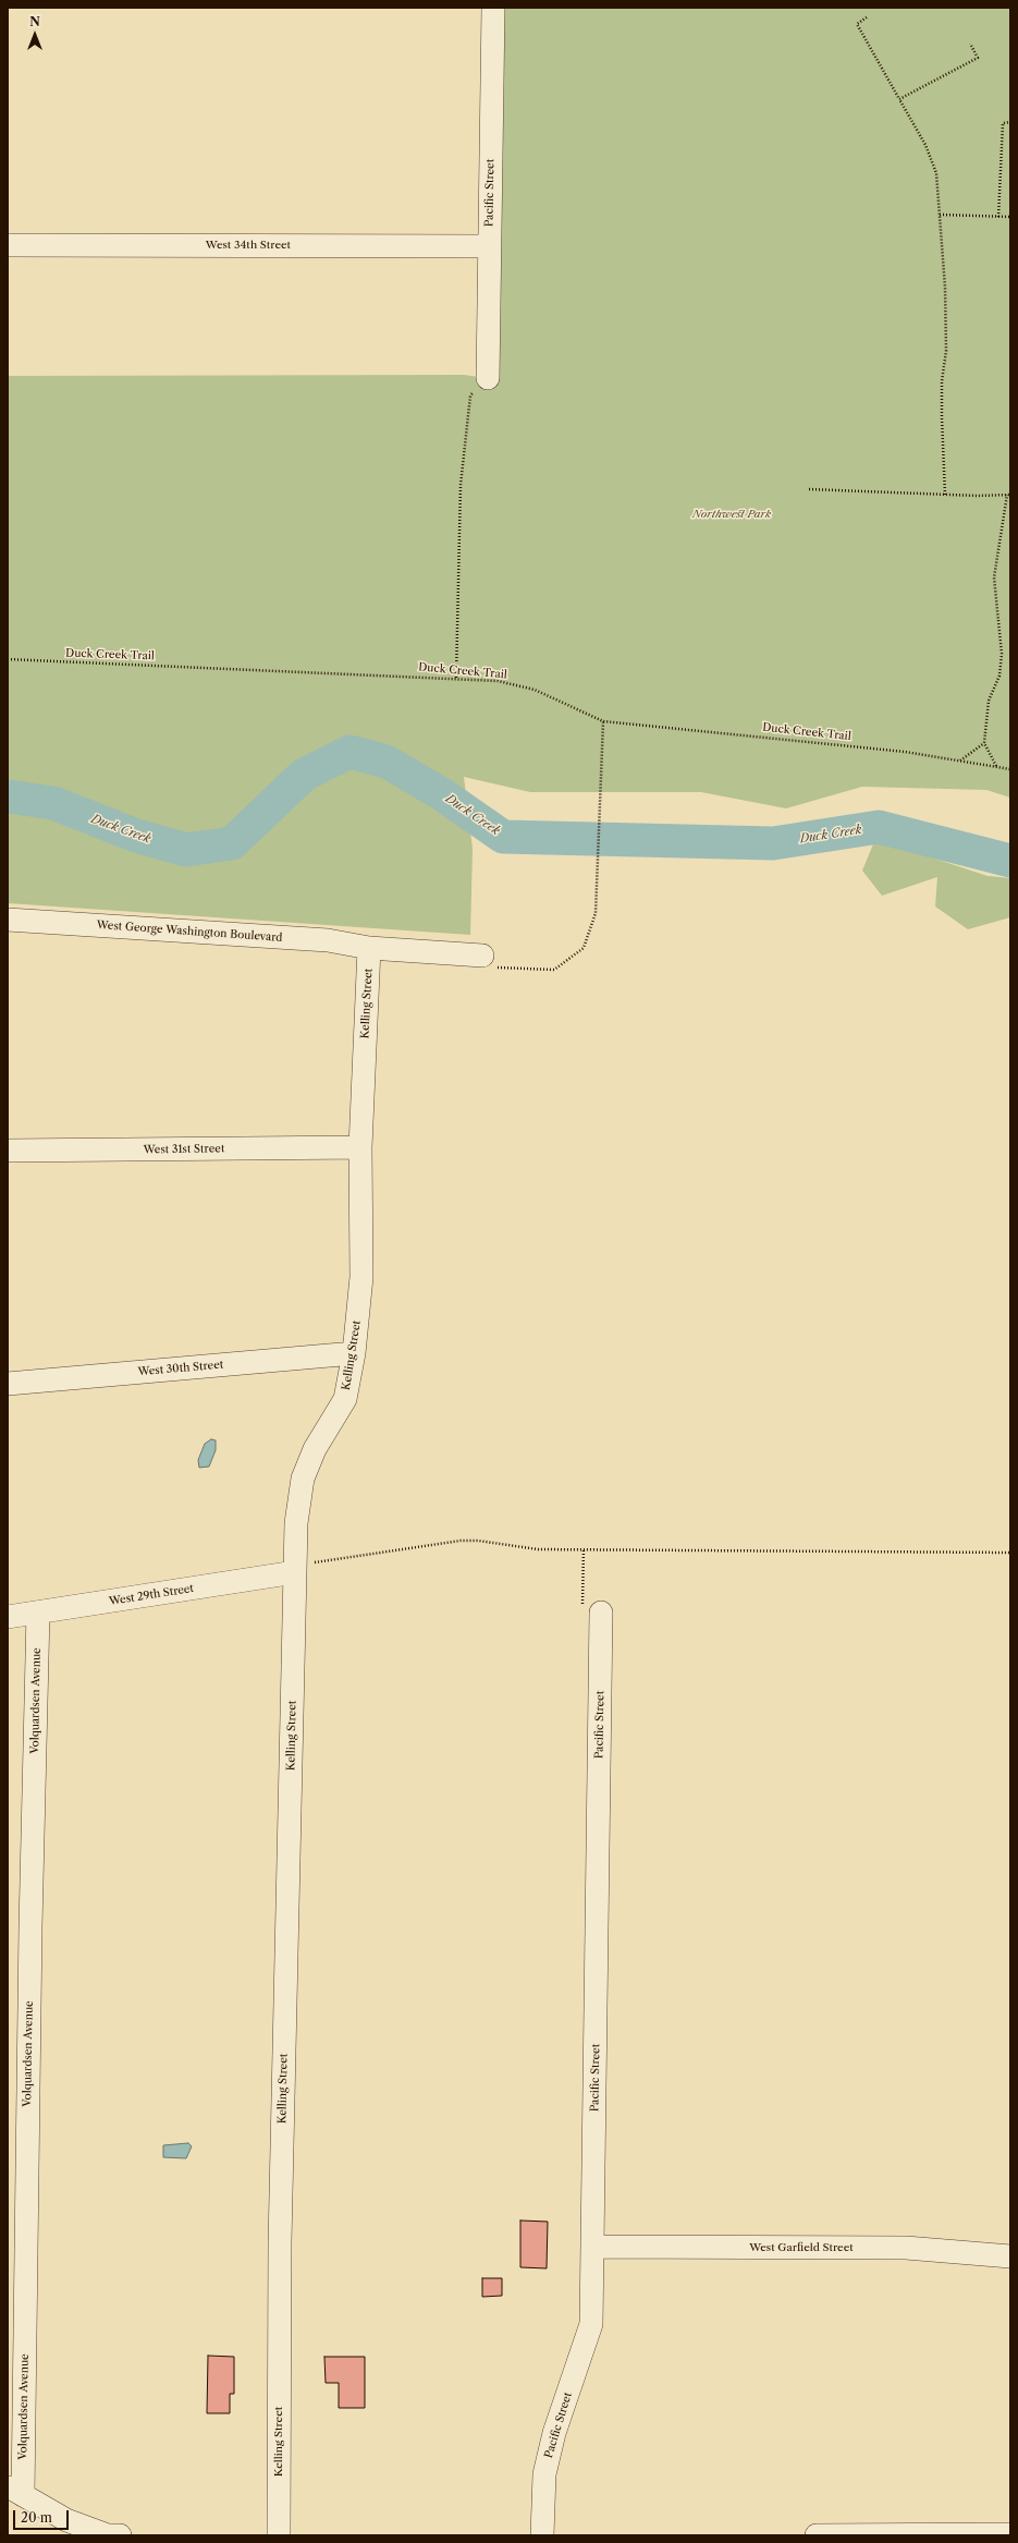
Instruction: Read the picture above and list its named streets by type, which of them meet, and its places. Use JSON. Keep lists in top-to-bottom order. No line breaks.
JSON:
{"streets":{"street":["Pacific Street","West 34th Street","West George Washington Boulevard","Kelling Street","West 31st Street","West 30th Street","West 29th Street","Volquardsen Avenue","West Garfield Street"],"path":["Duck Creek Trail"]},"crossings":[["Pacific Street","West 34th Street"],["Pacific Street","West Garfield Street"],["West George Washington Boulevard","Kelling Street"],["Kelling Street","West 31st Street"],["Kelling Street","West 30th Street"],["Kelling Street","West 29th Street"],["West 29th Street","Volquardsen Avenue"]],"water":["Duck Creek"],"parks":["Northwest Park"],"scale_bar":"20 m","north":"top"}
